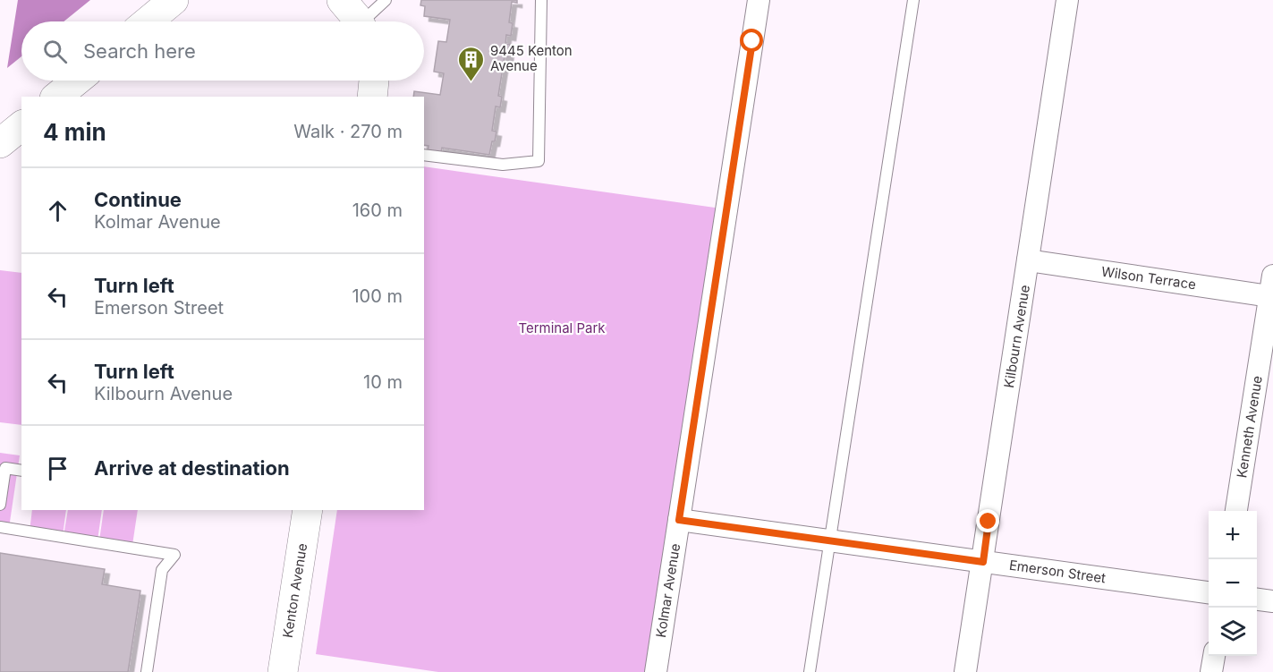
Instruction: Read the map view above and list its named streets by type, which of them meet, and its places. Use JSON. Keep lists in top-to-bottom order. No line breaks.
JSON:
{"streets":{"main road":["Kenton Avenue"],"street":["Wilson Terrace","Kilbourn Avenue","Kenneth Avenue","Emerson Street","Kolmar Avenue"]},"crossings":[["Wilson Terrace","Kilbourn Avenue"],["Wilson Terrace","Kenneth Avenue"],["Kilbourn Avenue","Emerson Street"],["Emerson Street","Kolmar Avenue"]],"parks":["Terminal Park"],"places":{"building":["9445 Kenton Avenue"]},"page":{"search":"Search here","heading":["4 min","Walk · 270 m"],"list":[["Continue","Kolmar Avenue","160 m"],["Turn left","Emerson Street","100 m"],["Turn left","Kilbourn Avenue","10 m"],"Arrive at destination"],"map_buttons":["+","−"]}}
